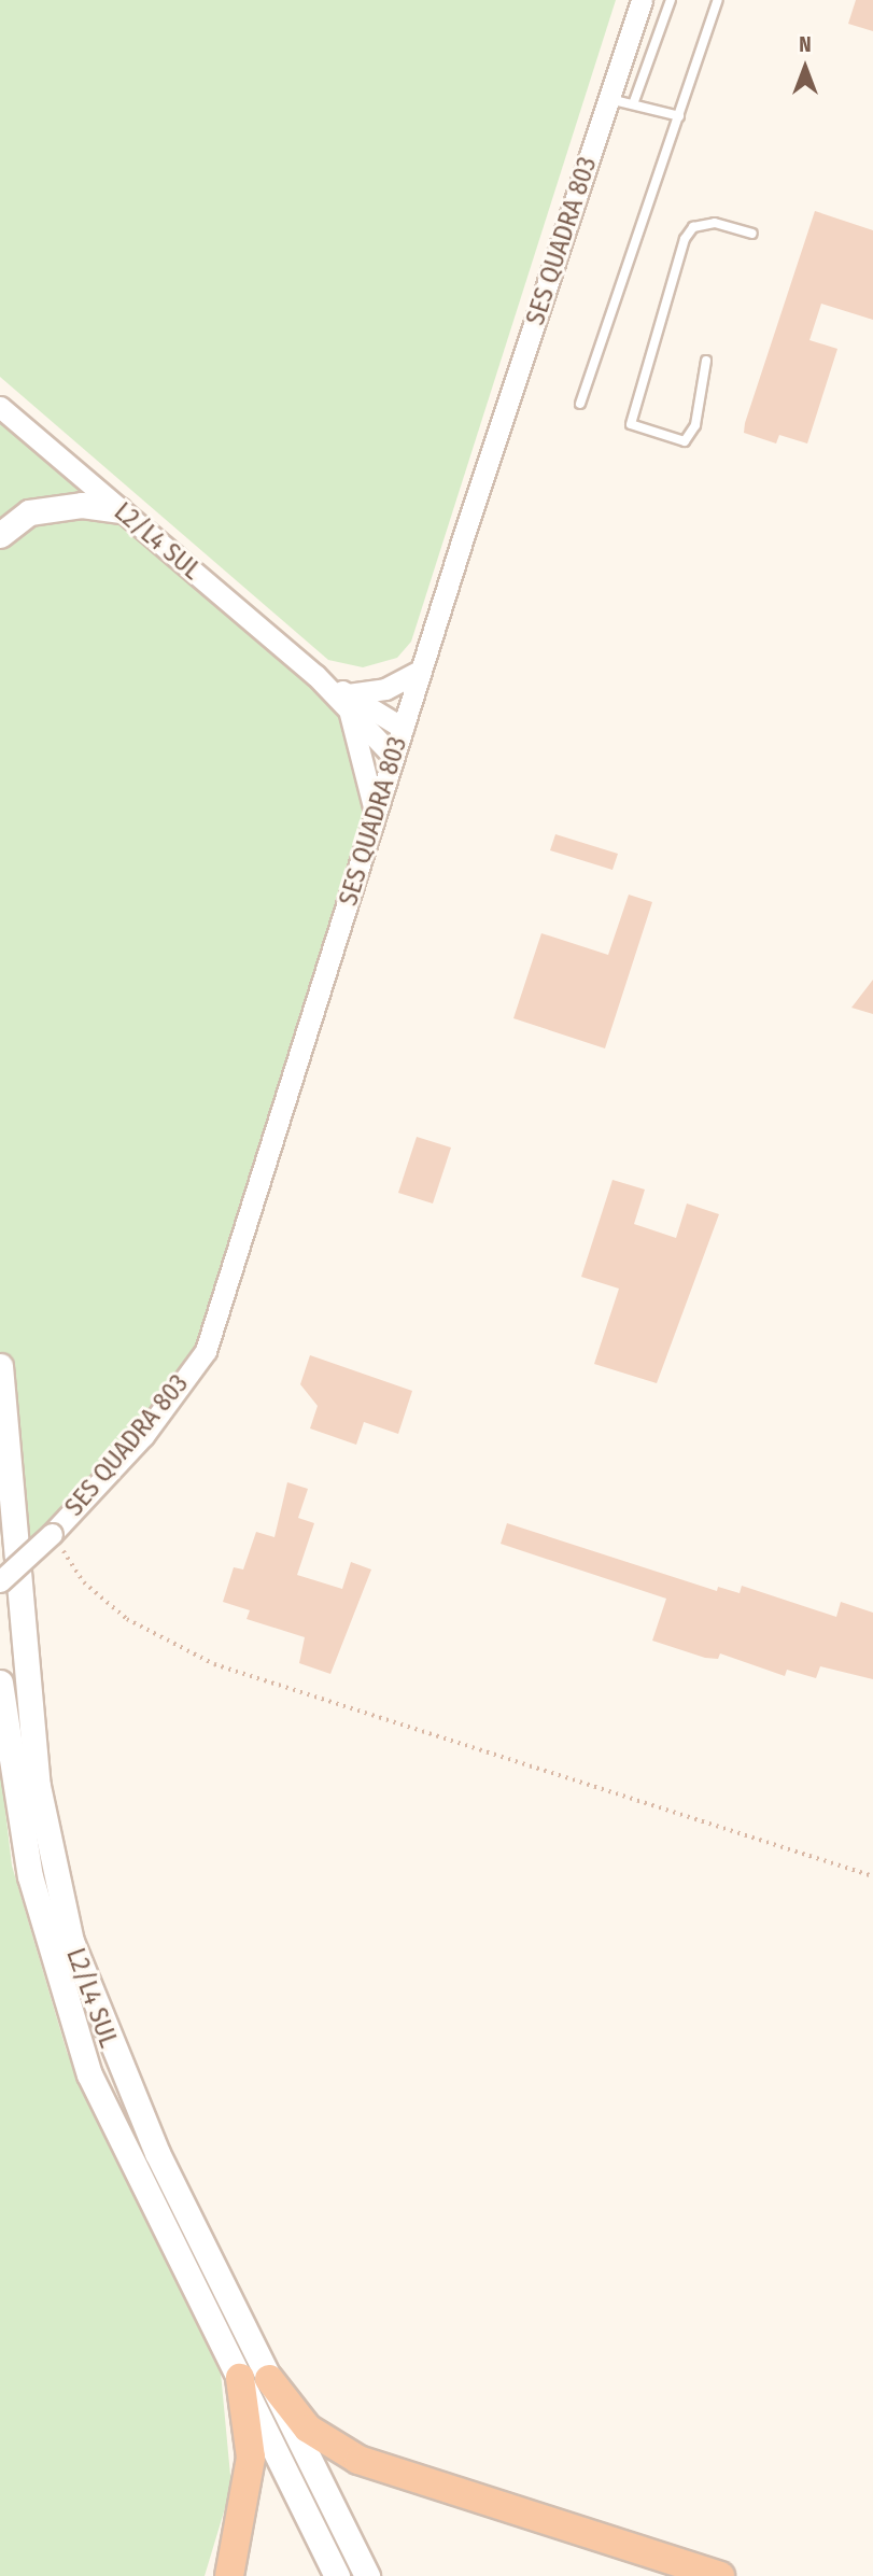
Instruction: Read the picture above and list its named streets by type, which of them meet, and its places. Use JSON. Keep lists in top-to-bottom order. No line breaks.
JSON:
{"streets":{"main road":["L2/L4 SUL"],"street":["SES QUADRA 803"]},"crossings":[["SES QUADRA 803","L2/L4 SUL"]],"north":"top"}
